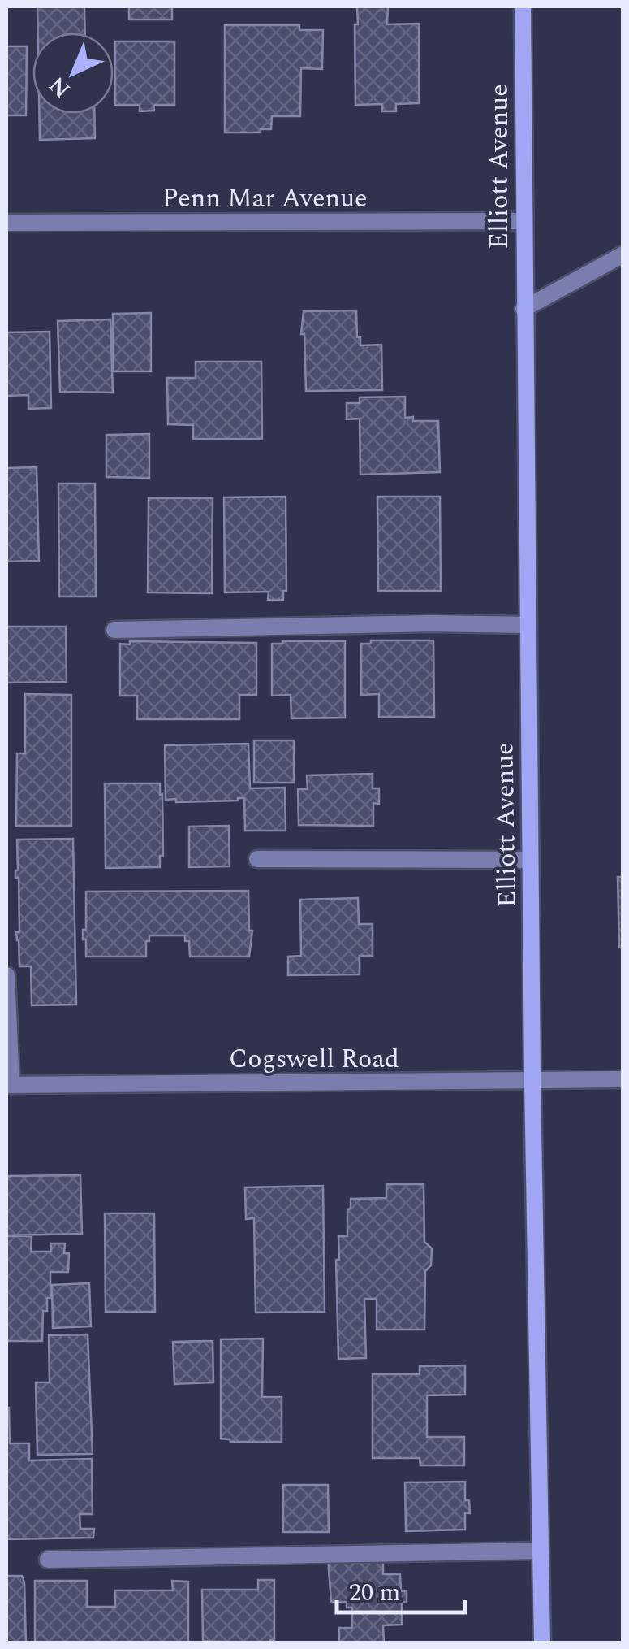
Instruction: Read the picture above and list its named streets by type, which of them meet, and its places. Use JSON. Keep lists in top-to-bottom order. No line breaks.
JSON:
{"streets":{"street":["Elliott Avenue","Penn Mar Avenue","Cogswell Road"]},"crossings":[["Elliott Avenue","Penn Mar Avenue"],["Elliott Avenue","Cogswell Road"]],"scale_bar":"20 m","north":"bottom left"}
